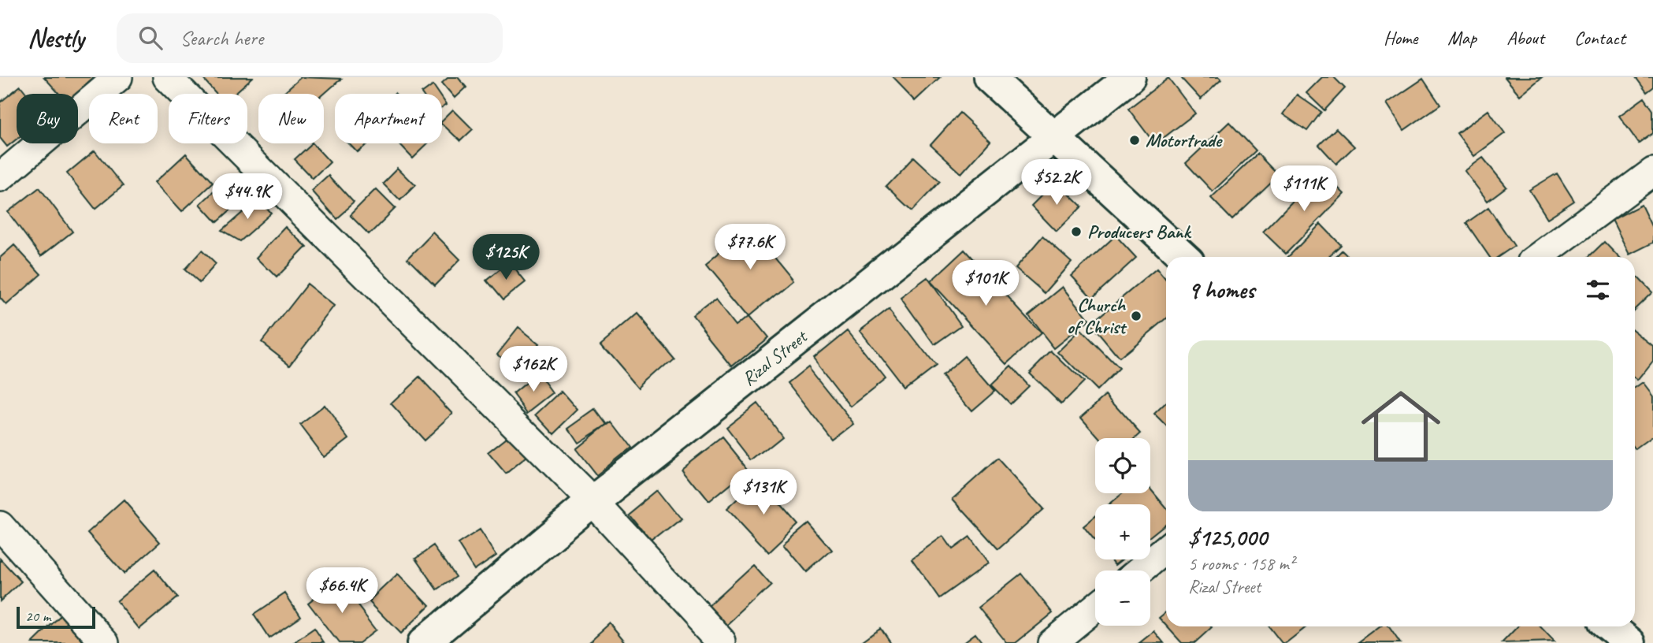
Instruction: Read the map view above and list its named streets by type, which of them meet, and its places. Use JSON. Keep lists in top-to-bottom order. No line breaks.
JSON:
{"streets":{"street":["Rizal Street"]},"places":["Motortrade","Producers Bank","Church of Christ"],"scale_bar":"20 m","page":{"header":"Nestly","search":"Search here","nav":["Home","Map","About","Contact"],"chip":["Buy","Rent","Filters","New","Apartment"],"price":["$52.2K","$111K","$44.9K","$77.6K","$125K","$101K","$162K","$131K","$66.4K"],"heading":"9 homes","list":[{"name":"$125,000","note":"5 rooms · 158 m² · Rizal Street"}],"map_buttons":["+","−"],"scale":"20 m"}}
